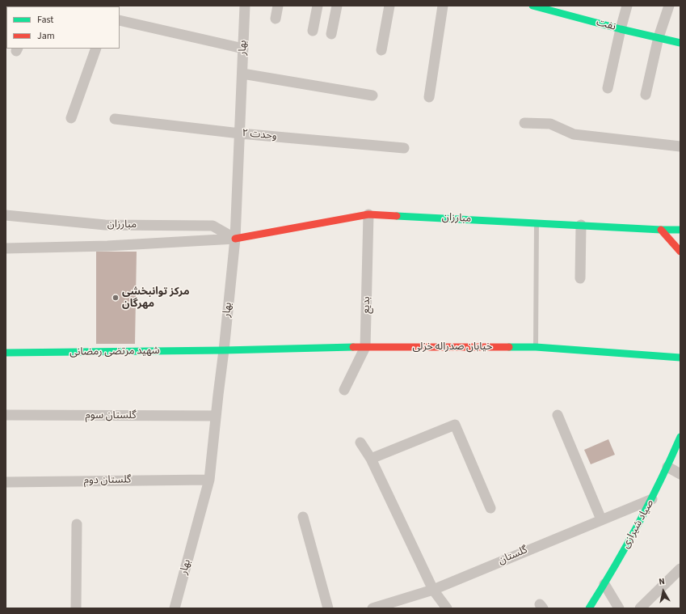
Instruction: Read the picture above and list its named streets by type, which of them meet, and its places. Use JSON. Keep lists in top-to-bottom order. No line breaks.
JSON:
{"streets":{"street":["نفت","بهار","وحدت ۲","مبارزان","بدیع","خیابان صدراله خزلی","شهید مرتضی رمضانی","گلستان سوم","گلستان دوم","صیاد شیرازی","گلستان"]},"crossings":[["بهار","وحدت ۲"],["بهار","مبارزان"],["بهار","خیابان صدراله خزلی"],["بهار","شهید مرتضی رمضانی"],["بهار","گلستان سوم"],["بهار","گلستان دوم"],["مبارزان","بدیع"],["بدیع","خیابان صدراله خزلی"],["خیابان صدراله خزلی","شهید مرتضی رمضانی"],["صیاد شیرازی","گلستان"]],"places":["مرکز توانبخشی مهرگان"],"legend":["Fast","Jam"],"north":"top"}
